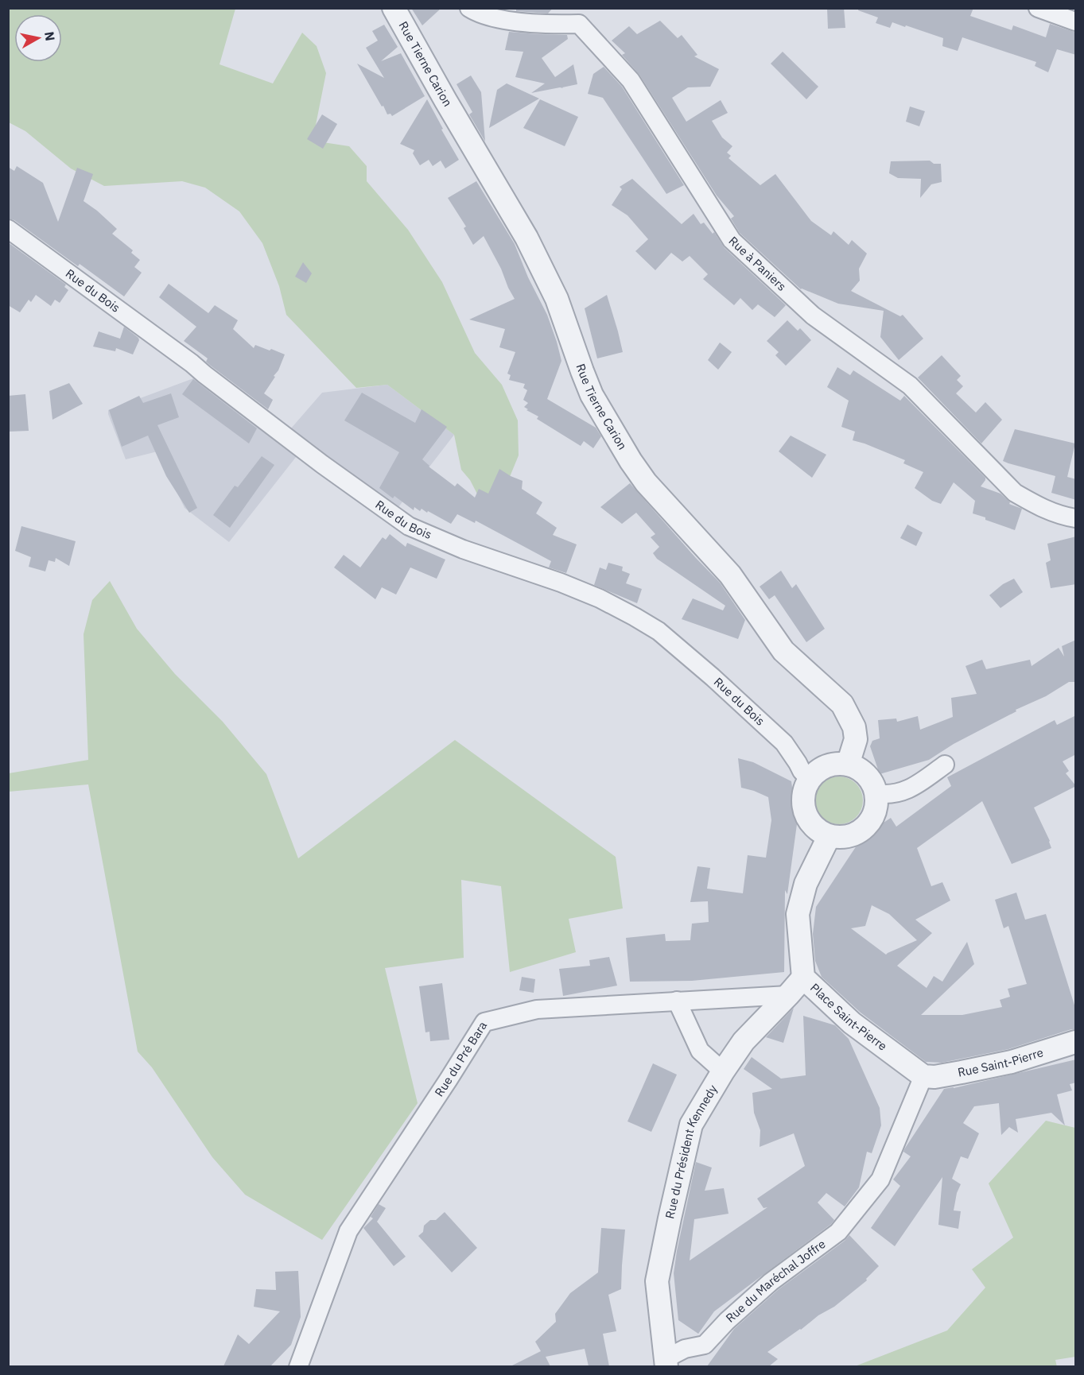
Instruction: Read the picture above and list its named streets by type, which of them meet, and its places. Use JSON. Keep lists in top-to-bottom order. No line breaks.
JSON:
{"streets":{"street":["Rue Tierne Carion","Rue à Paniers","Rue du Bois","Place Saint-Pierre","Rue du Pré Bara","Rue Saint-Pierre","Rue du Président Kennedy","Rue du Maréchal Joffre"]},"crossings":[["Rue Tierne Carion","Rue du Bois"],["Rue Tierne Carion","Place Saint-Pierre"],["Rue du Bois","Place Saint-Pierre"],["Place Saint-Pierre","Rue Saint-Pierre"],["Place Saint-Pierre","Rue du Président Kennedy"],["Place Saint-Pierre","Rue du Maréchal Joffre"],["Rue du Pré Bara","Rue du Président Kennedy"],["Rue Saint-Pierre","Rue du Maréchal Joffre"],["Rue du Président Kennedy","Rue du Maréchal Joffre"]],"north":"right"}
